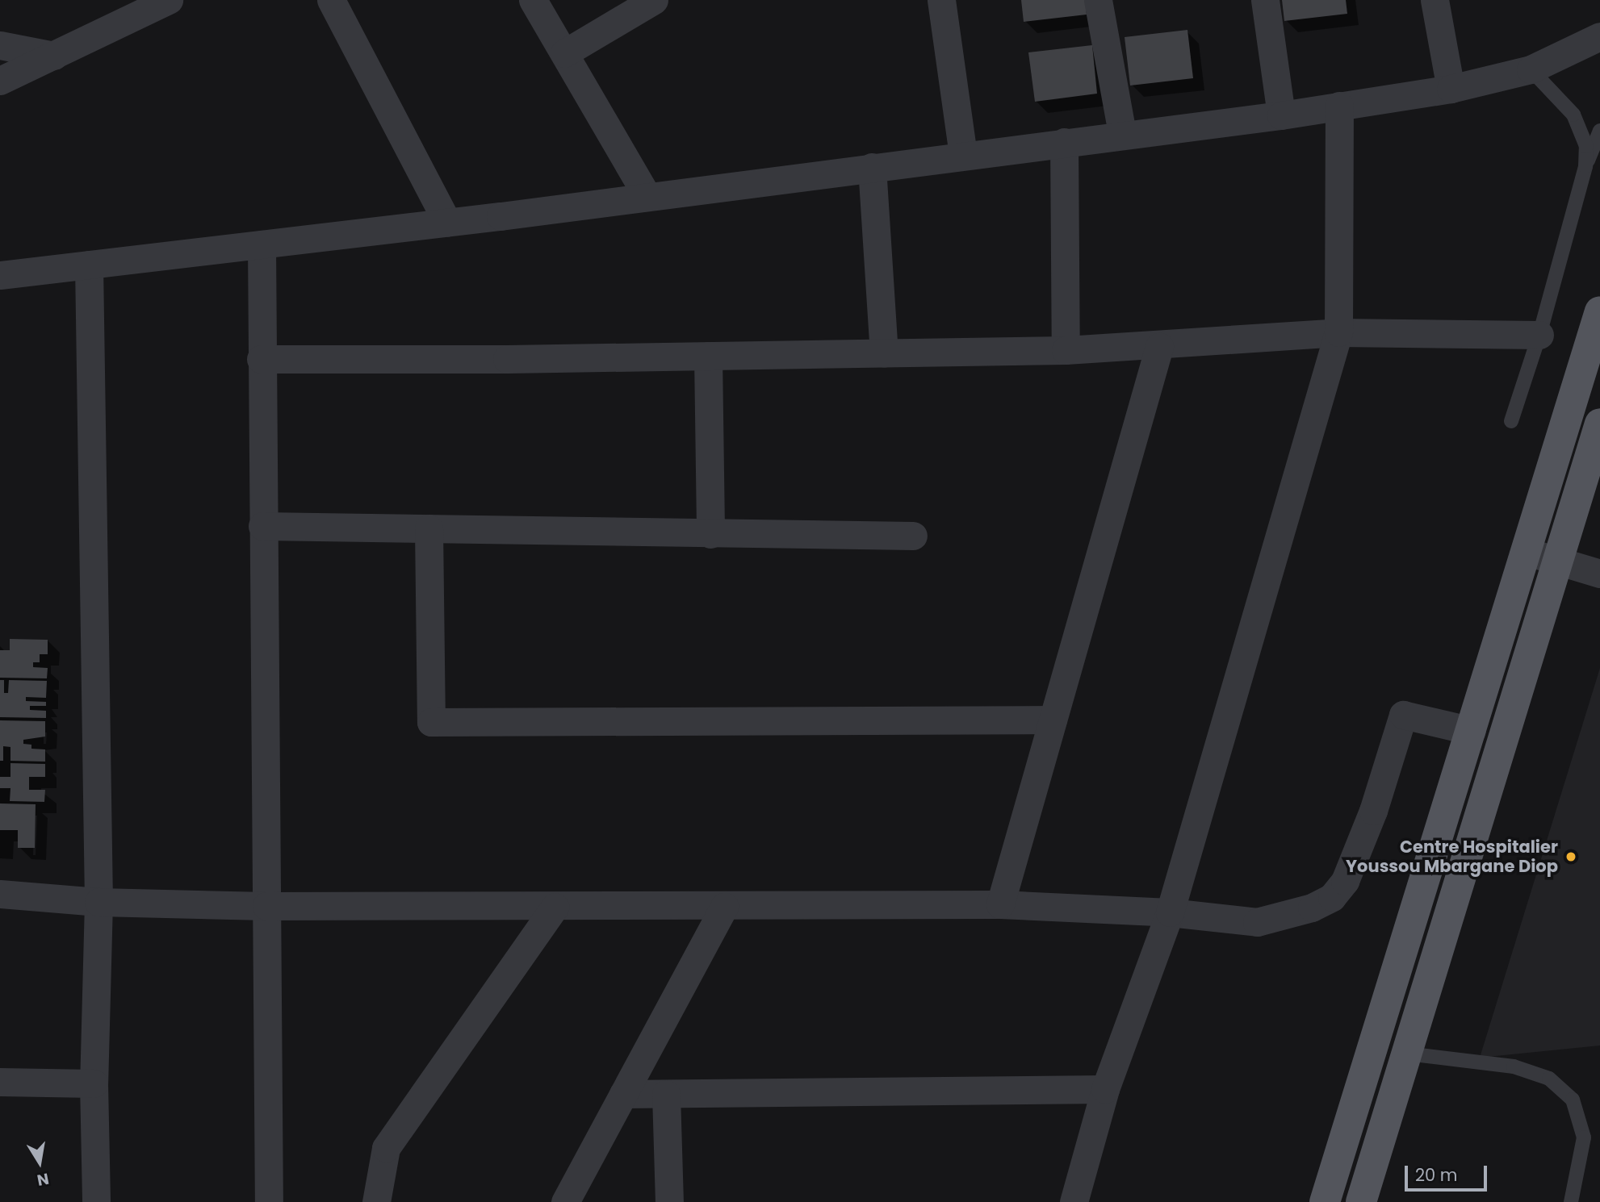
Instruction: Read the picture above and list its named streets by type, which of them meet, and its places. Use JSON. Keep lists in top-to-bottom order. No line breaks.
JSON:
{"places":["Centre Hospitalier Youssou Mbargane Diop"],"scale_bar":"20 m","north":"bottom"}
